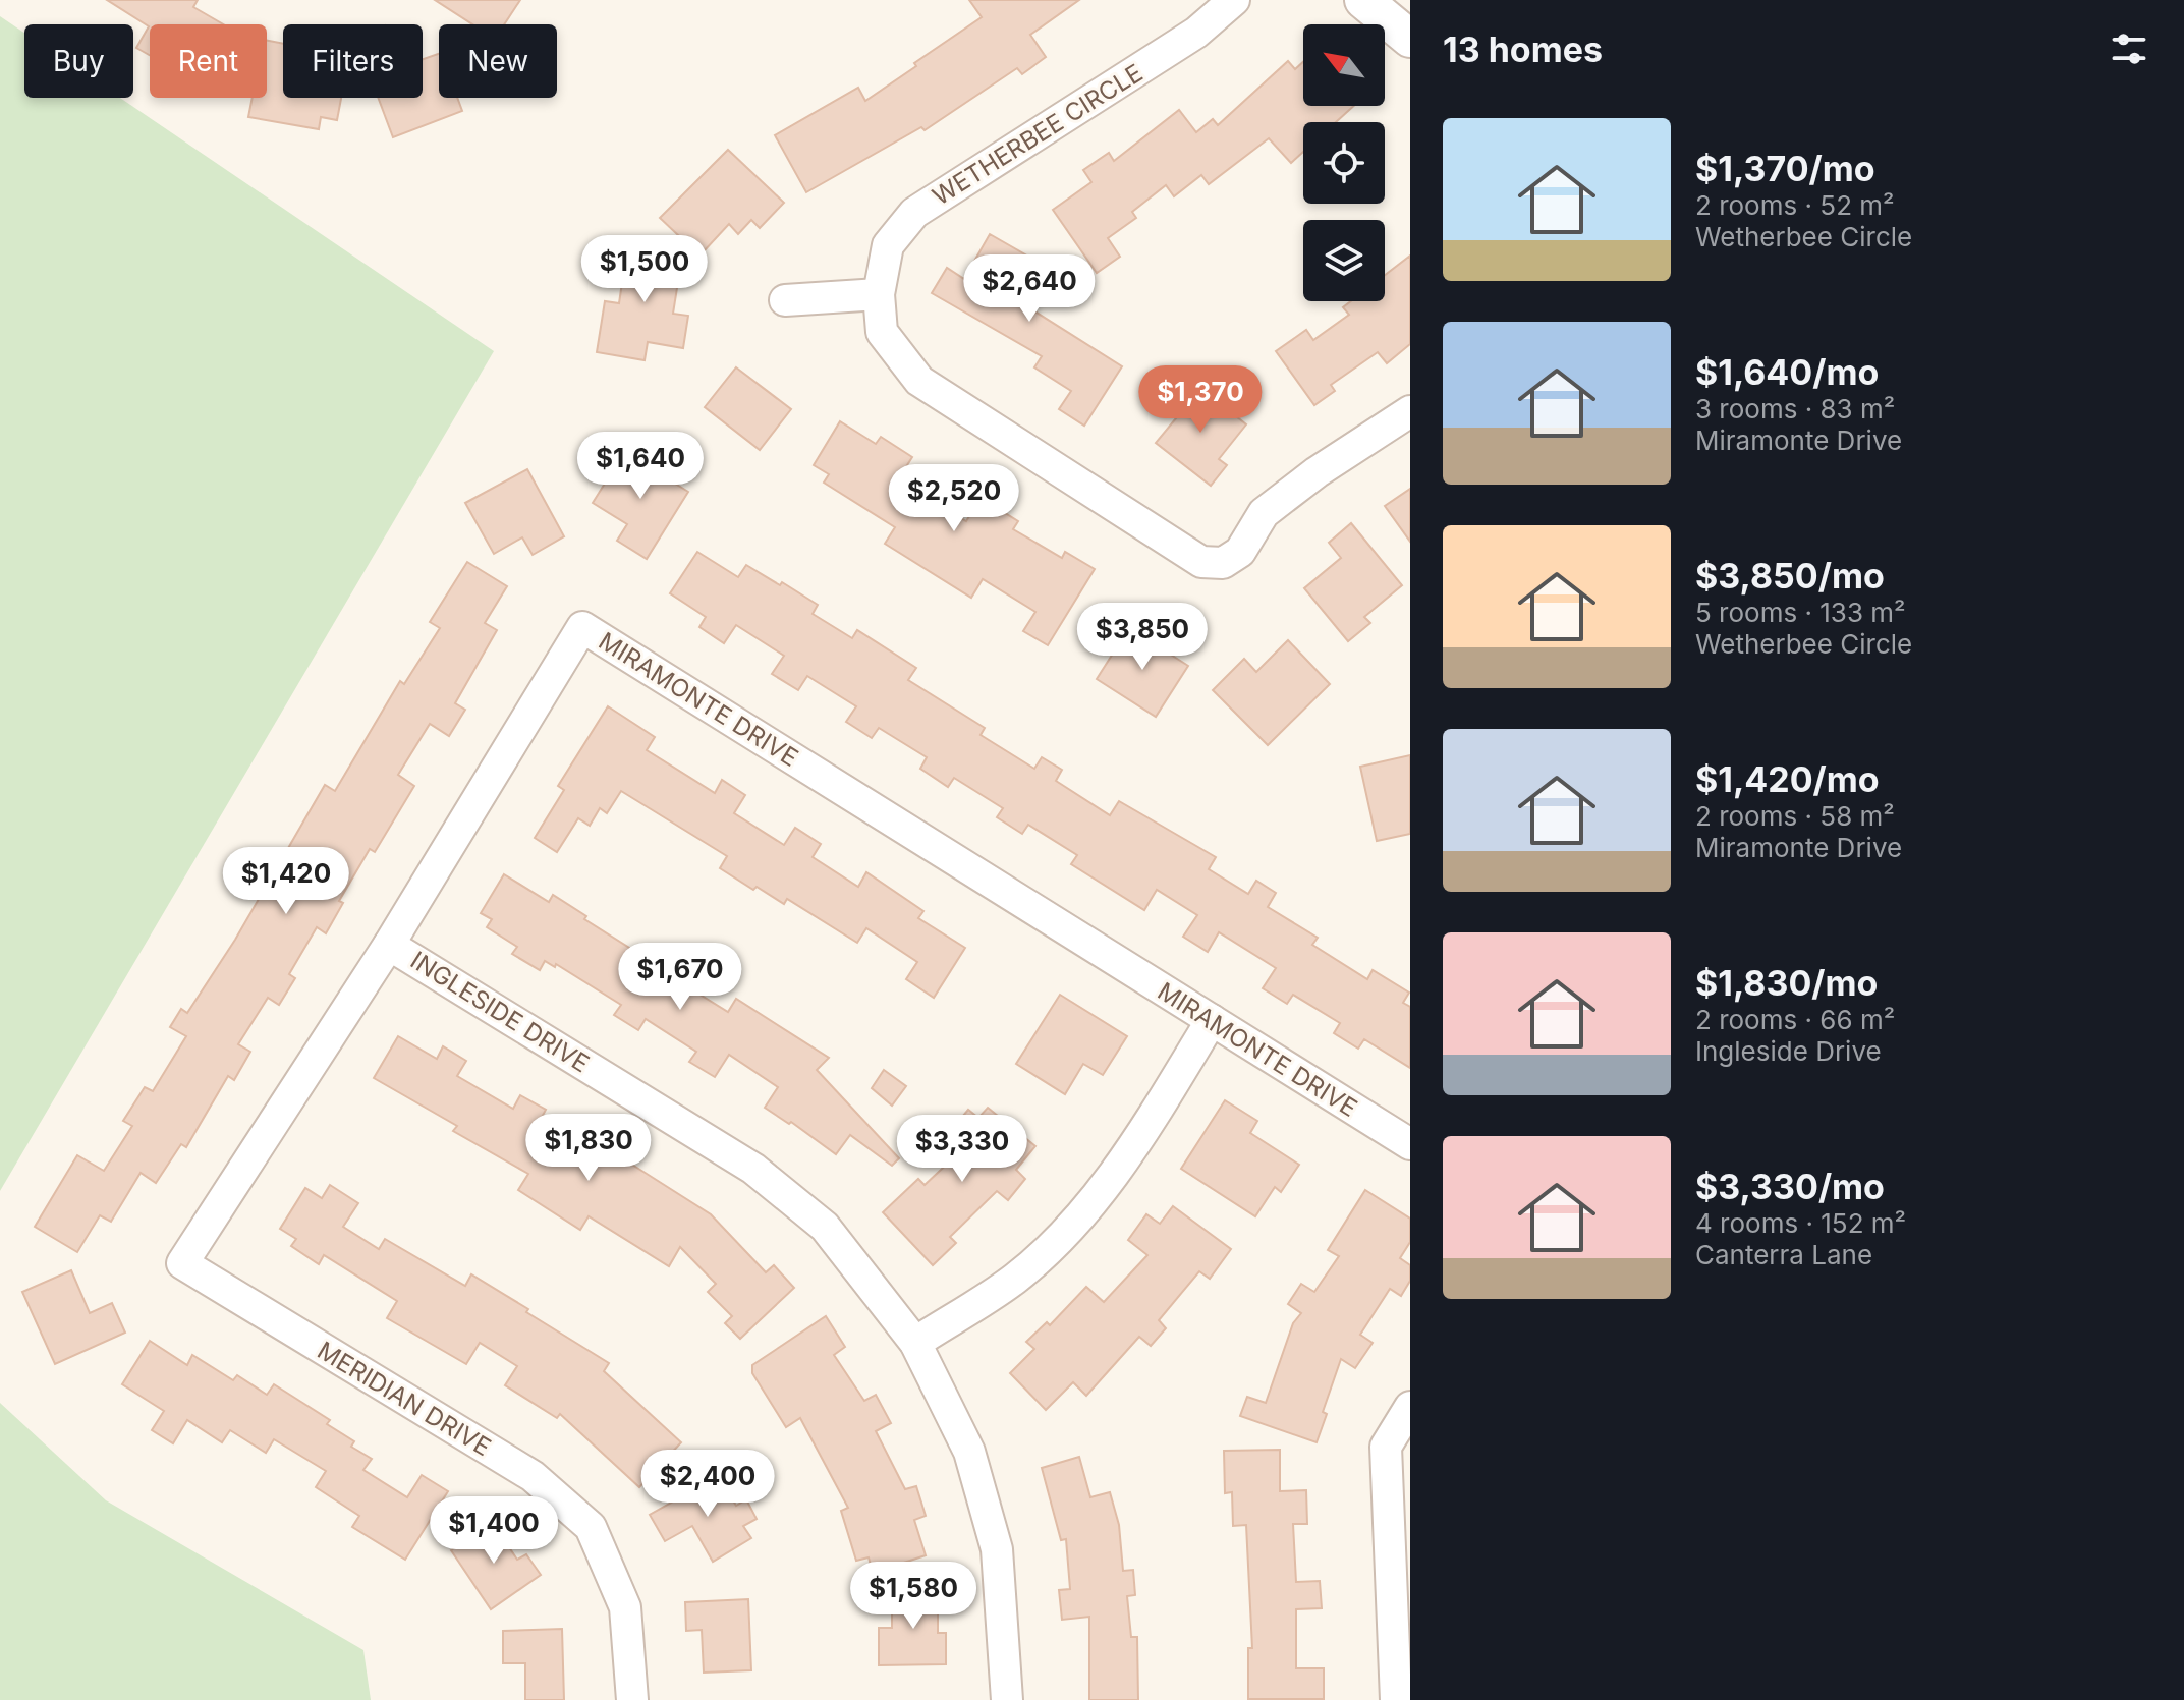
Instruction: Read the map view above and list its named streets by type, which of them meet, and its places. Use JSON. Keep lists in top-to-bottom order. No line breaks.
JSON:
{"streets":{"street":["WETHERBEE CIRCLE","MIRAMONTE DRIVE","INGLESIDE DRIVE","MERIDIAN DRIVE"]},"crossings":[["MIRAMONTE DRIVE","INGLESIDE DRIVE"],["MIRAMONTE DRIVE","MERIDIAN DRIVE"]],"north":"top left","page":{"heading":"13 homes","chip":["Buy","Rent","Filters","New"],"list":[{"name":"$1,370/mo","note":"2 rooms · 52 m² · Wetherbee Circle"},{"name":"$1,640/mo","note":"3 rooms · 83 m² · Miramonte Drive"},{"name":"$3,850/mo","note":"5 rooms · 133 m² · Wetherbee Circle"},{"name":"$1,420/mo","note":"2 rooms · 58 m² · Miramonte Drive"},{"name":"$1,830/mo","note":"2 rooms · 66 m² · Ingleside Drive"},{"name":"$3,330/mo","note":"4 rooms · 152 m² · Canterra Lane"}],"price":["$1,500","$2,640","$1,370","$1,640","$2,520","$3,850","$1,420","$1,670","$1,830","$3,330","$2,400","$1,400","$1,580"]}}
